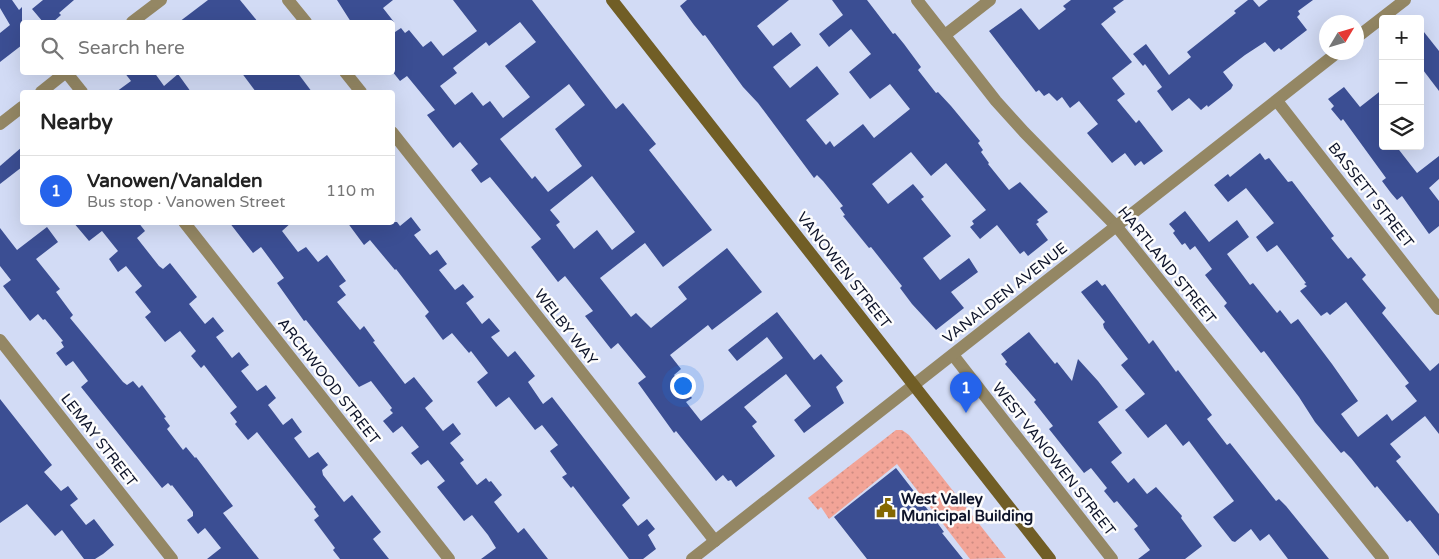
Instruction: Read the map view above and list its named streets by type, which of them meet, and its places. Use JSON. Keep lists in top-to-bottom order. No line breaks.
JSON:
{"streets":{"main road":["VANOWEN STREET"],"street":["BASSETT STREET","HARTLAND STREET","VANALDEN AVENUE","WELBY WAY","ARCHWOOD STREET","LEMAY STREET","WEST VANOWEN STREET"]},"crossings":[["BASSETT STREET","VANALDEN AVENUE"],["HARTLAND STREET","VANALDEN AVENUE"],["VANOWEN STREET","VANALDEN AVENUE"],["VANALDEN AVENUE","WELBY WAY"],["VANALDEN AVENUE","WEST VANOWEN STREET"]],"places":{"public building":["West Valley Municipal Building"]},"north":"top right","page":{"map_buttons":["+","−"],"search":"Search here","heading":"Nearby","list":[{"mark":"1","name":"Vanowen/Vanalden","note":"Bus stop · Vanowen Street","value":"110 m"}],"pins":"1"}}
